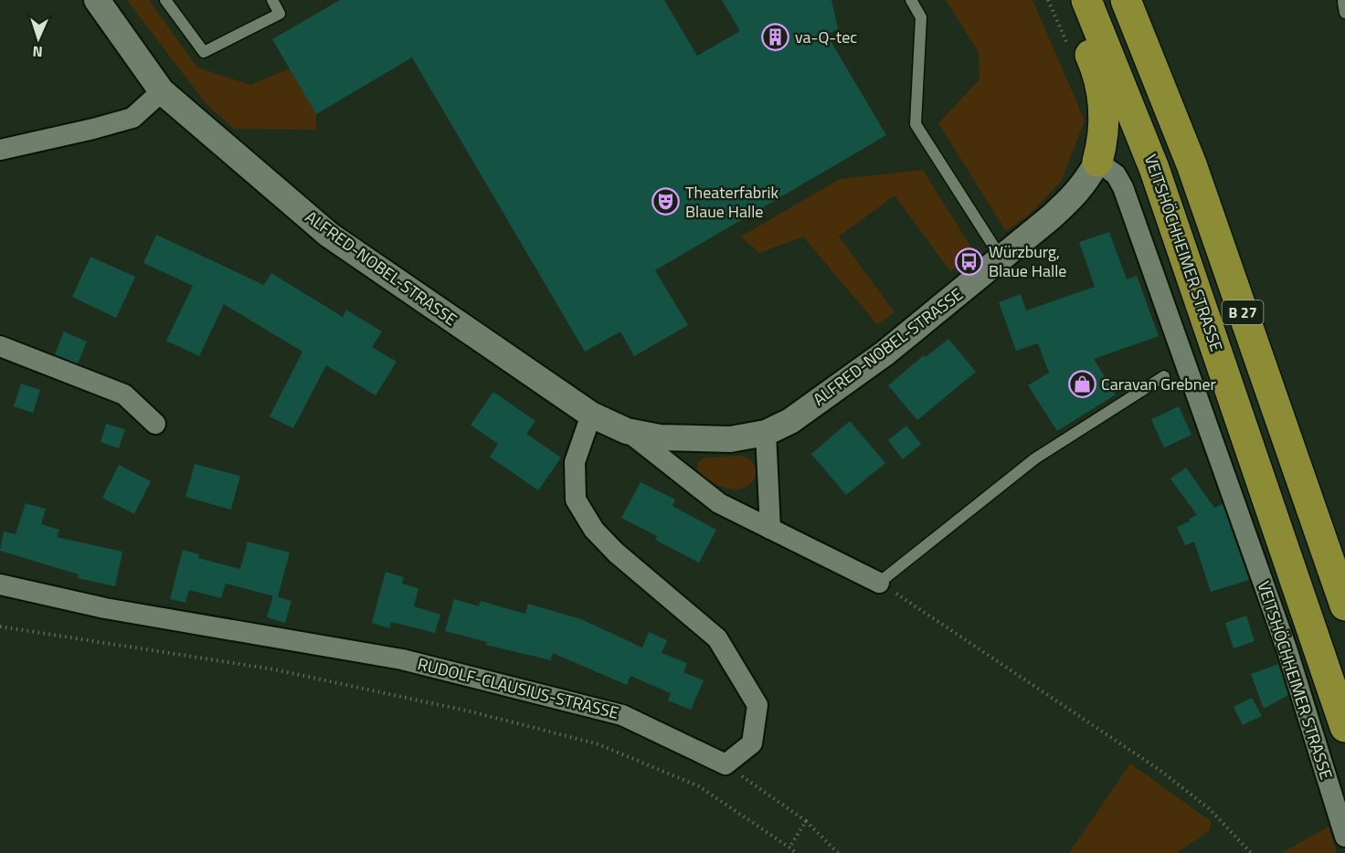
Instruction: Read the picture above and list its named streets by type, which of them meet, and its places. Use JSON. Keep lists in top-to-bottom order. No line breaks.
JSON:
{"streets":{"highway":["VEITSHÖCHHEIMER STRASSE","B 27"],"street":["ALFRED-NOBEL-STRASSE","RUDOLF-CLAUSIUS-STRASSE"]},"crossings":[["VEITSHÖCHHEIMER STRASSE","ALFRED-NOBEL-STRASSE"]],"places":{"building":["va-Q-tec"],"theatre":["Theaterfabrik Blaue Halle"],"bus stop":["Würzburg, Blaue Halle"],"shop":["Caravan Grebner"]},"north":"bottom"}
